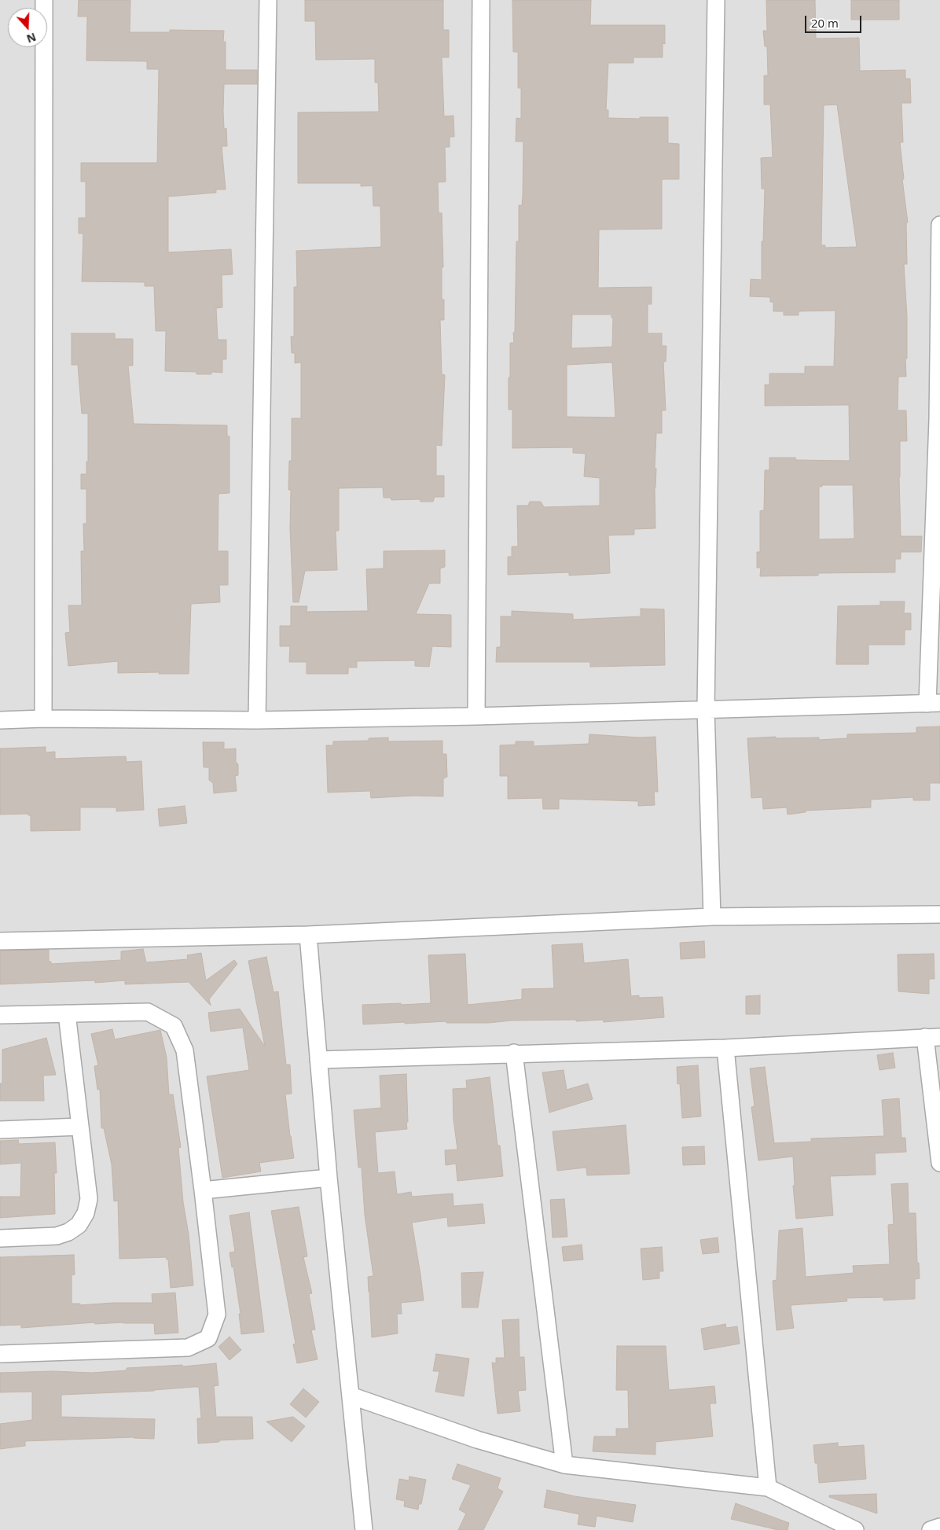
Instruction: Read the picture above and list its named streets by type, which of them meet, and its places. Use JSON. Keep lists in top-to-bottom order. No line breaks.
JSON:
{"scale_bar":"20 m","north":"bottom"}
